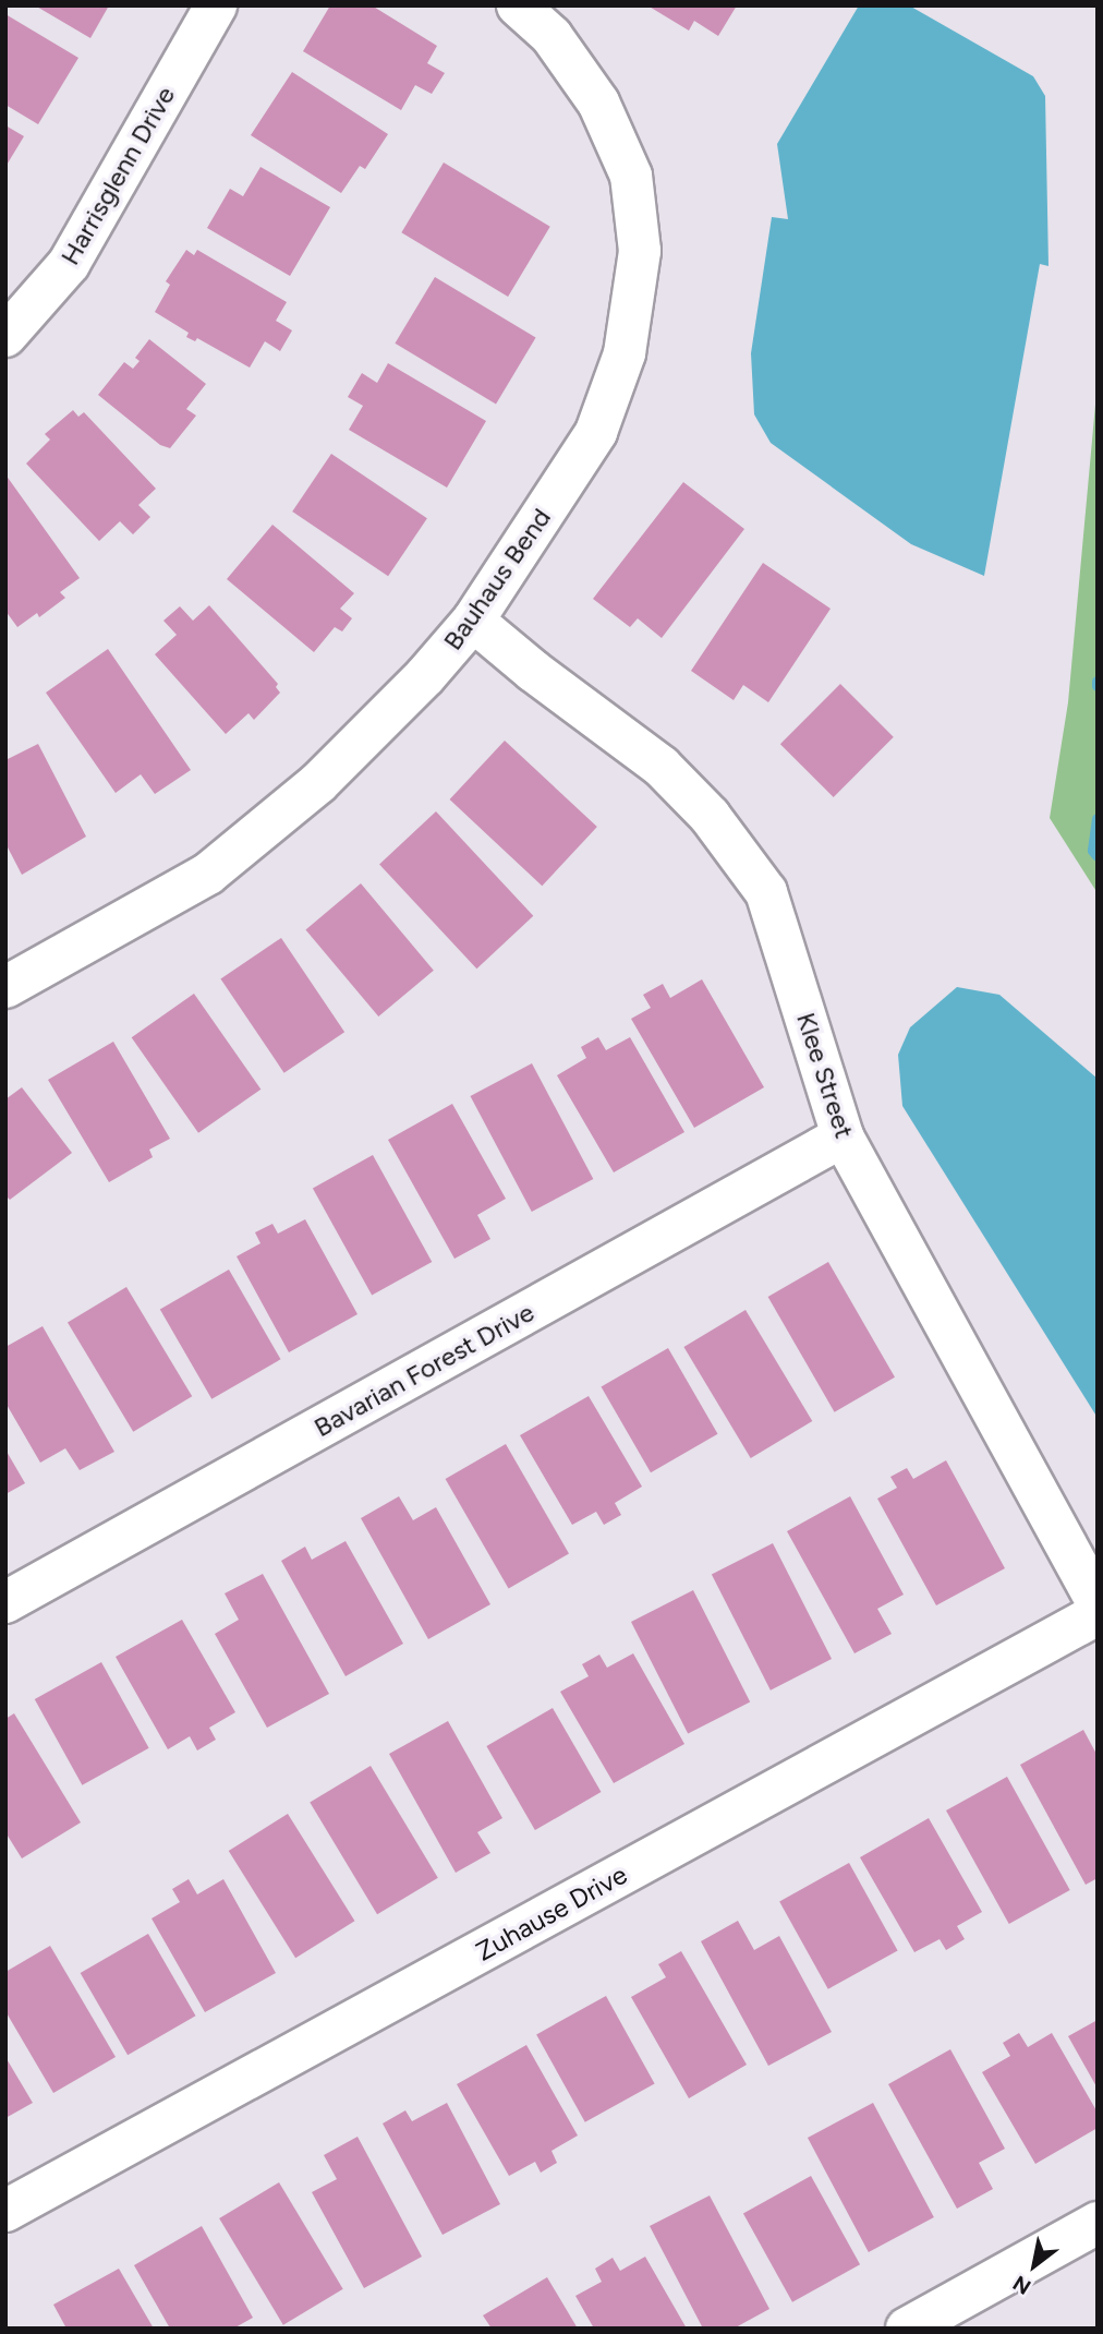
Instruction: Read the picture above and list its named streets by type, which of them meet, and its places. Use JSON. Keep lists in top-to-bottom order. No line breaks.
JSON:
{"streets":{"street":["Harrisglenn Drive","Bauhaus Bend","Klee Street","Bavarian Forest Drive","Zuhause Drive"]},"crossings":[["Bauhaus Bend","Klee Street"],["Klee Street","Bavarian Forest Drive"]],"north":"bottom left"}
